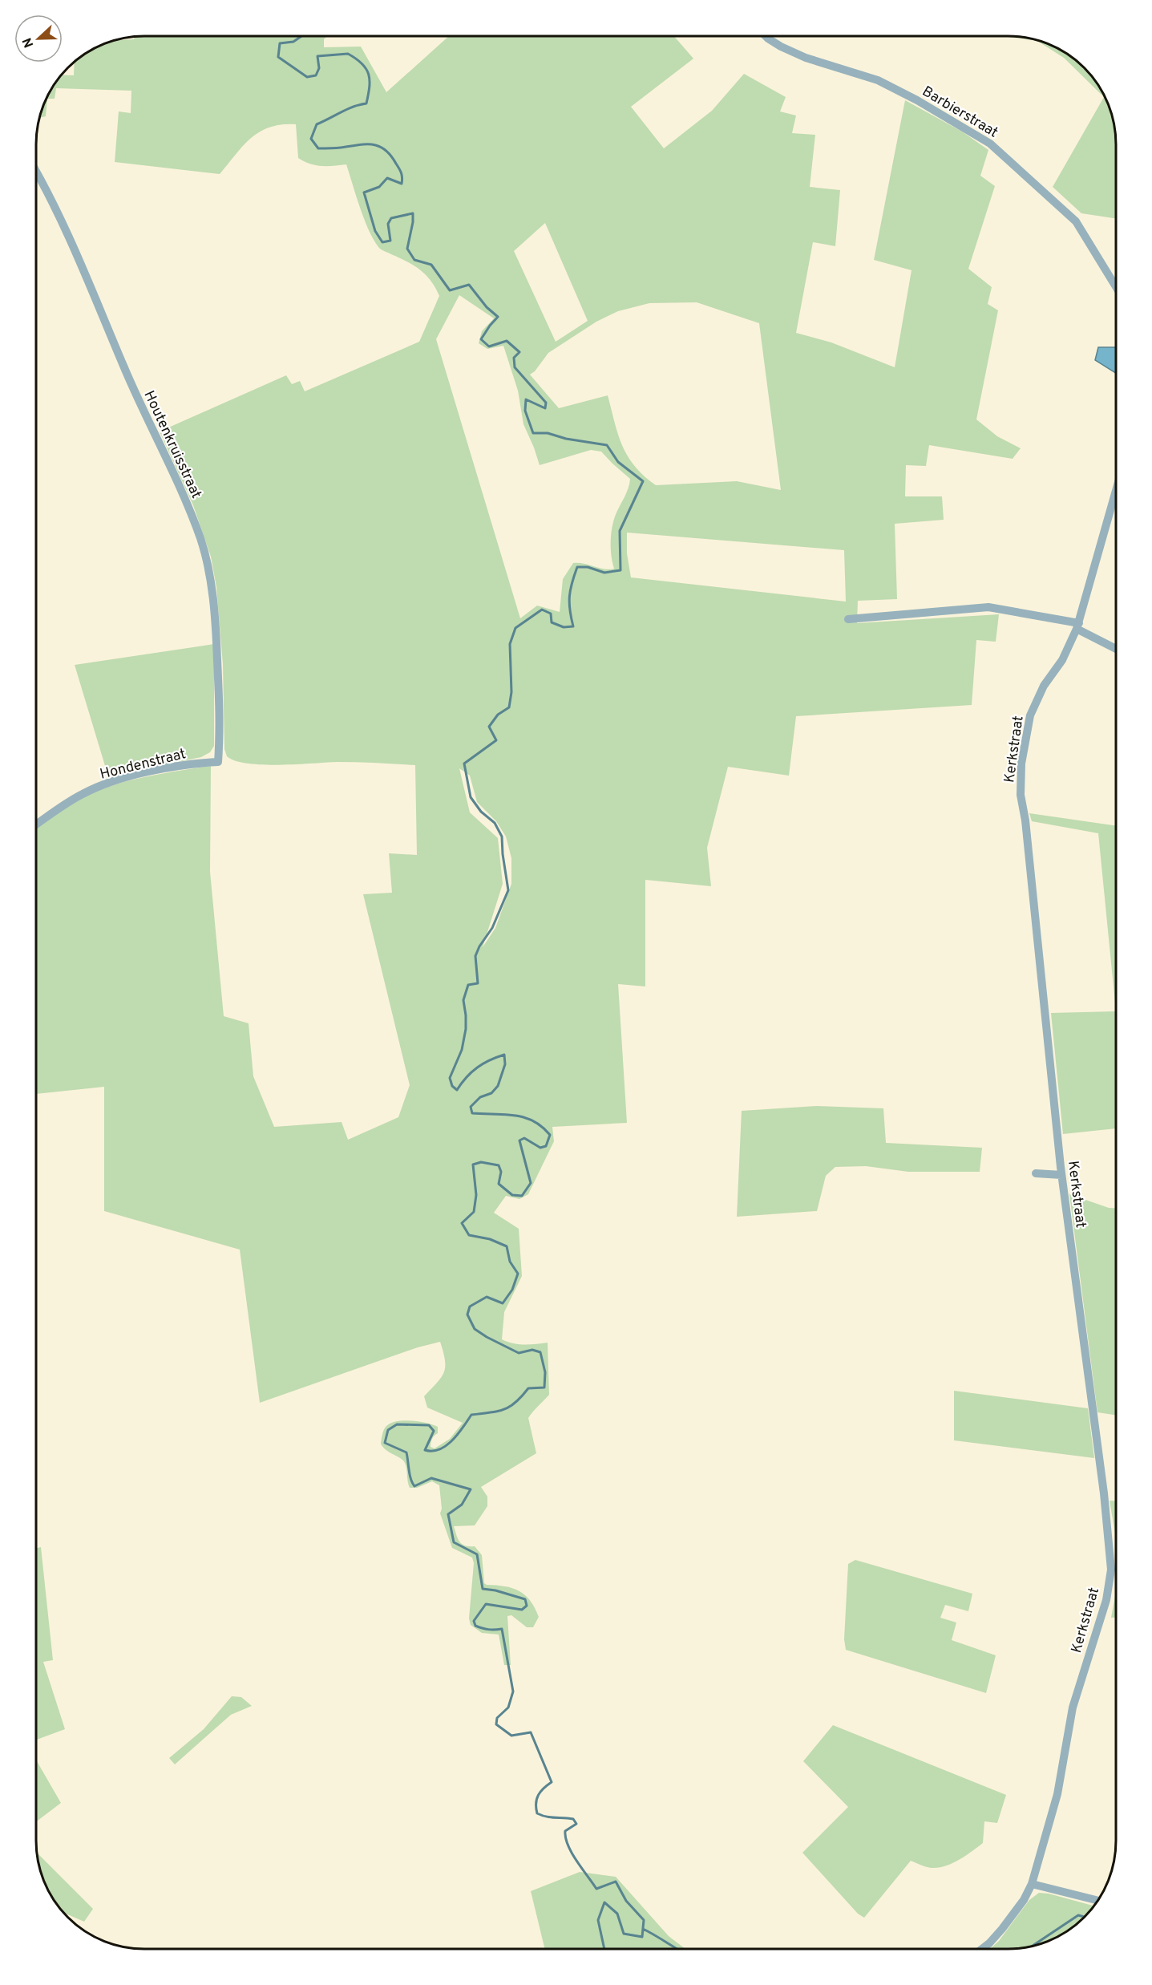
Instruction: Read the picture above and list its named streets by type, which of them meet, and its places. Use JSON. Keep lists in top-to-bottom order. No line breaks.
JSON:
{"streets":{"street":["Barbierstraat","Houtenkruisstraat","Kerkstraat","Hondenstraat"]},"crossings":[["Houtenkruisstraat","Hondenstraat"]],"north":"left"}
